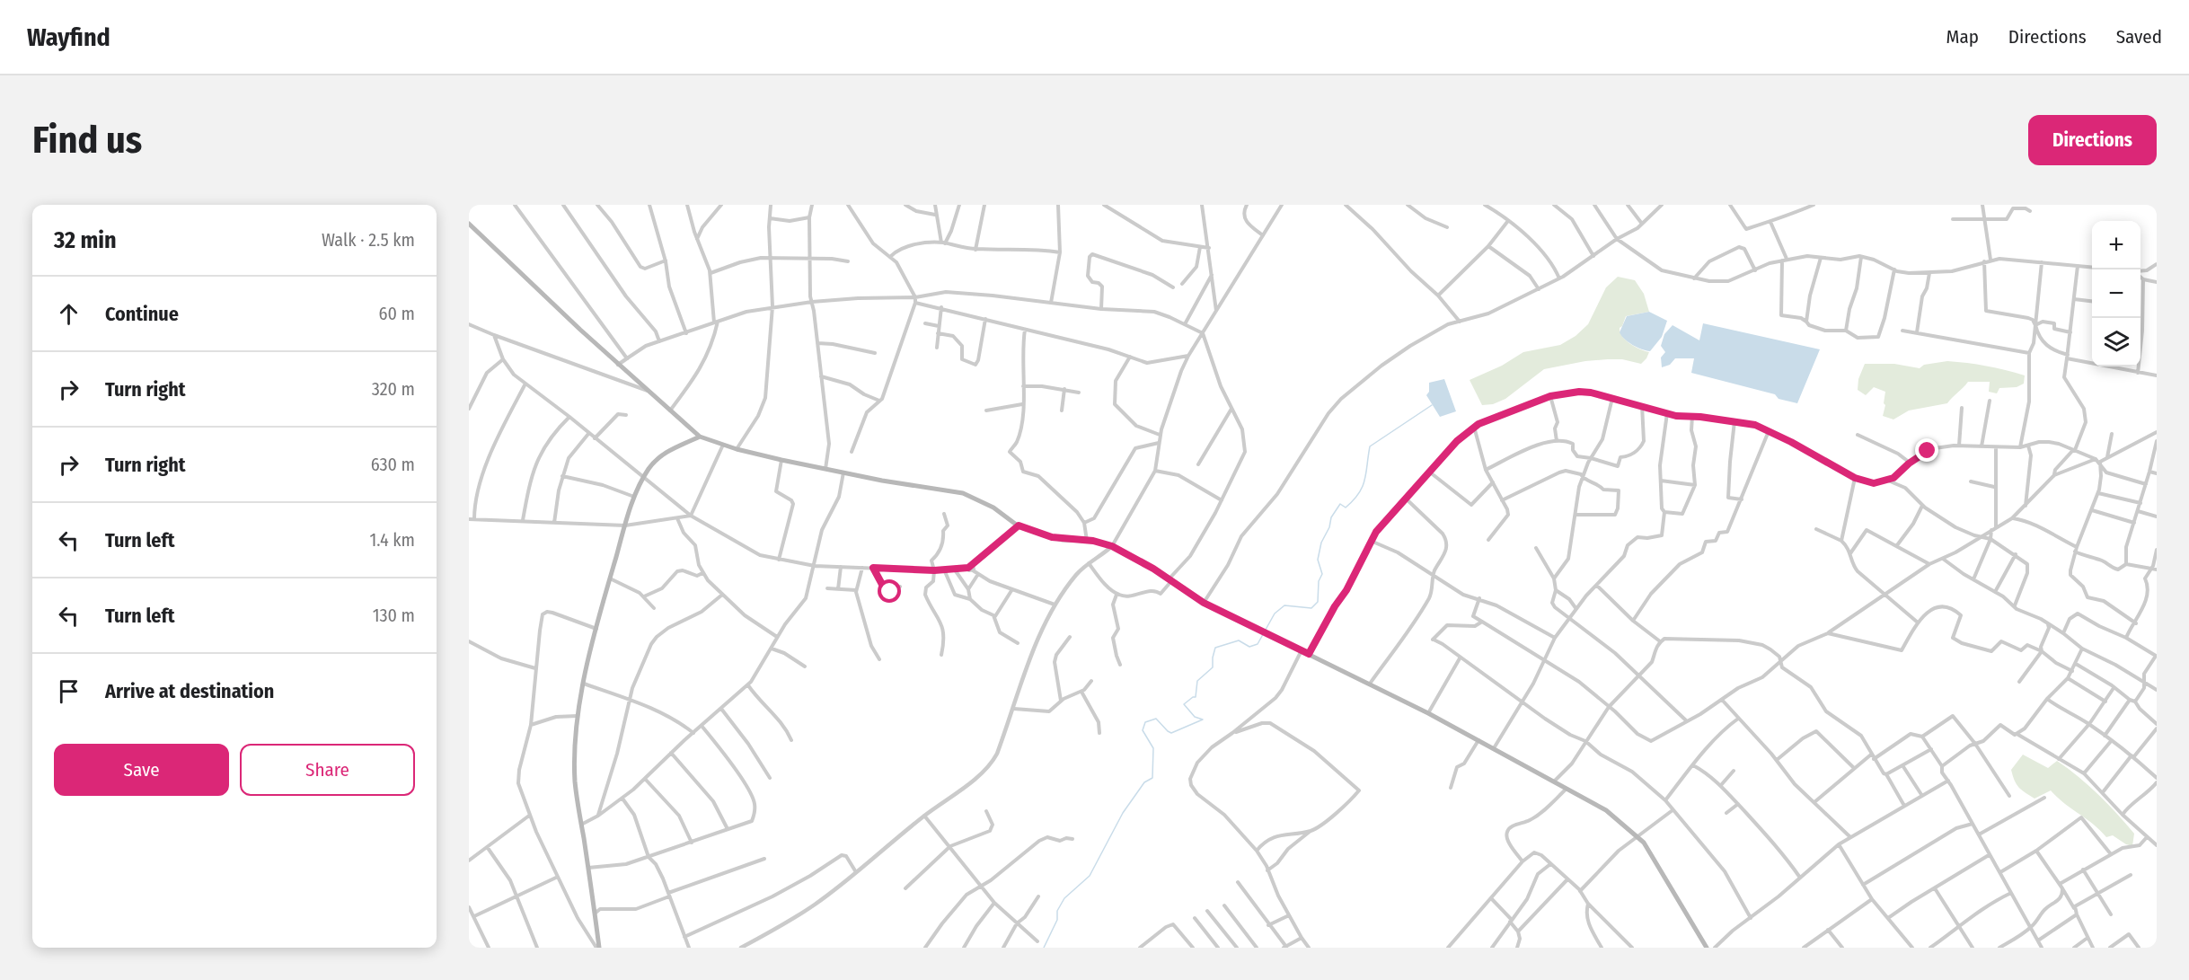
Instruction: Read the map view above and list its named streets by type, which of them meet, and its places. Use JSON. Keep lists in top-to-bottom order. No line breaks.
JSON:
{"page":{"header":"Wayfind","nav":["Map","Directions","Saved"],"buttons":["Directions",["Save","Share"]],"title":"Find us","heading":["32 min","Walk · 2.5 km"],"map_buttons":["+","−"],"list":[["Continue","60 m"],["Turn right","320 m"],["Turn right","630 m"],["Turn left","1.4 km"],["Turn left","130 m"],"Arrive at destination"]}}
